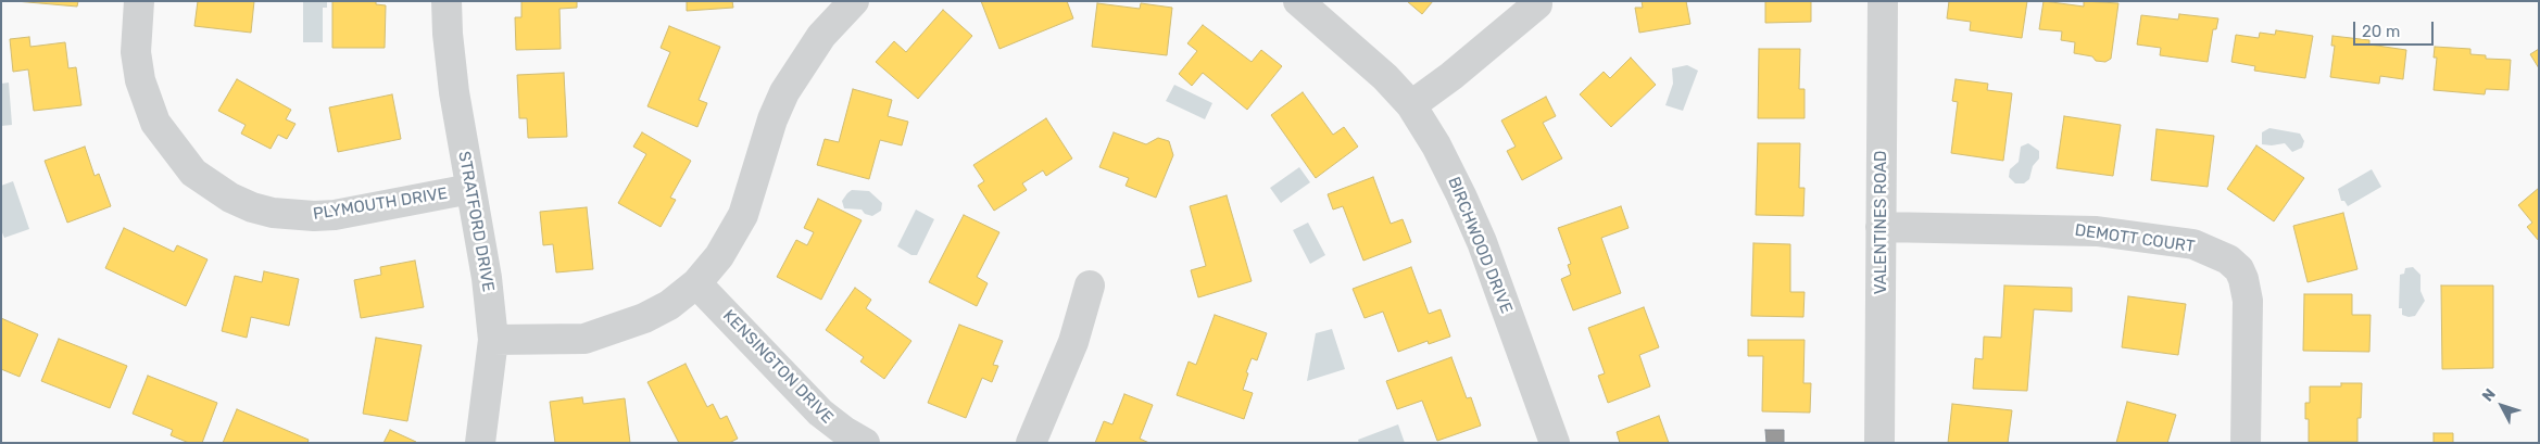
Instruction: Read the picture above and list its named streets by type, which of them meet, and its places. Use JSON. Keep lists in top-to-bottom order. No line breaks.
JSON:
{"streets":{"street":["PLYMOUTH DRIVE","STRATFORD DRIVE","VALENTINES ROAD","DEMOTT COURT","BIRCHWOOD DRIVE","KENSINGTON DRIVE"]},"crossings":[["PLYMOUTH DRIVE","STRATFORD DRIVE"],["VALENTINES ROAD","DEMOTT COURT"]],"scale_bar":"20 m","north":"top left"}
